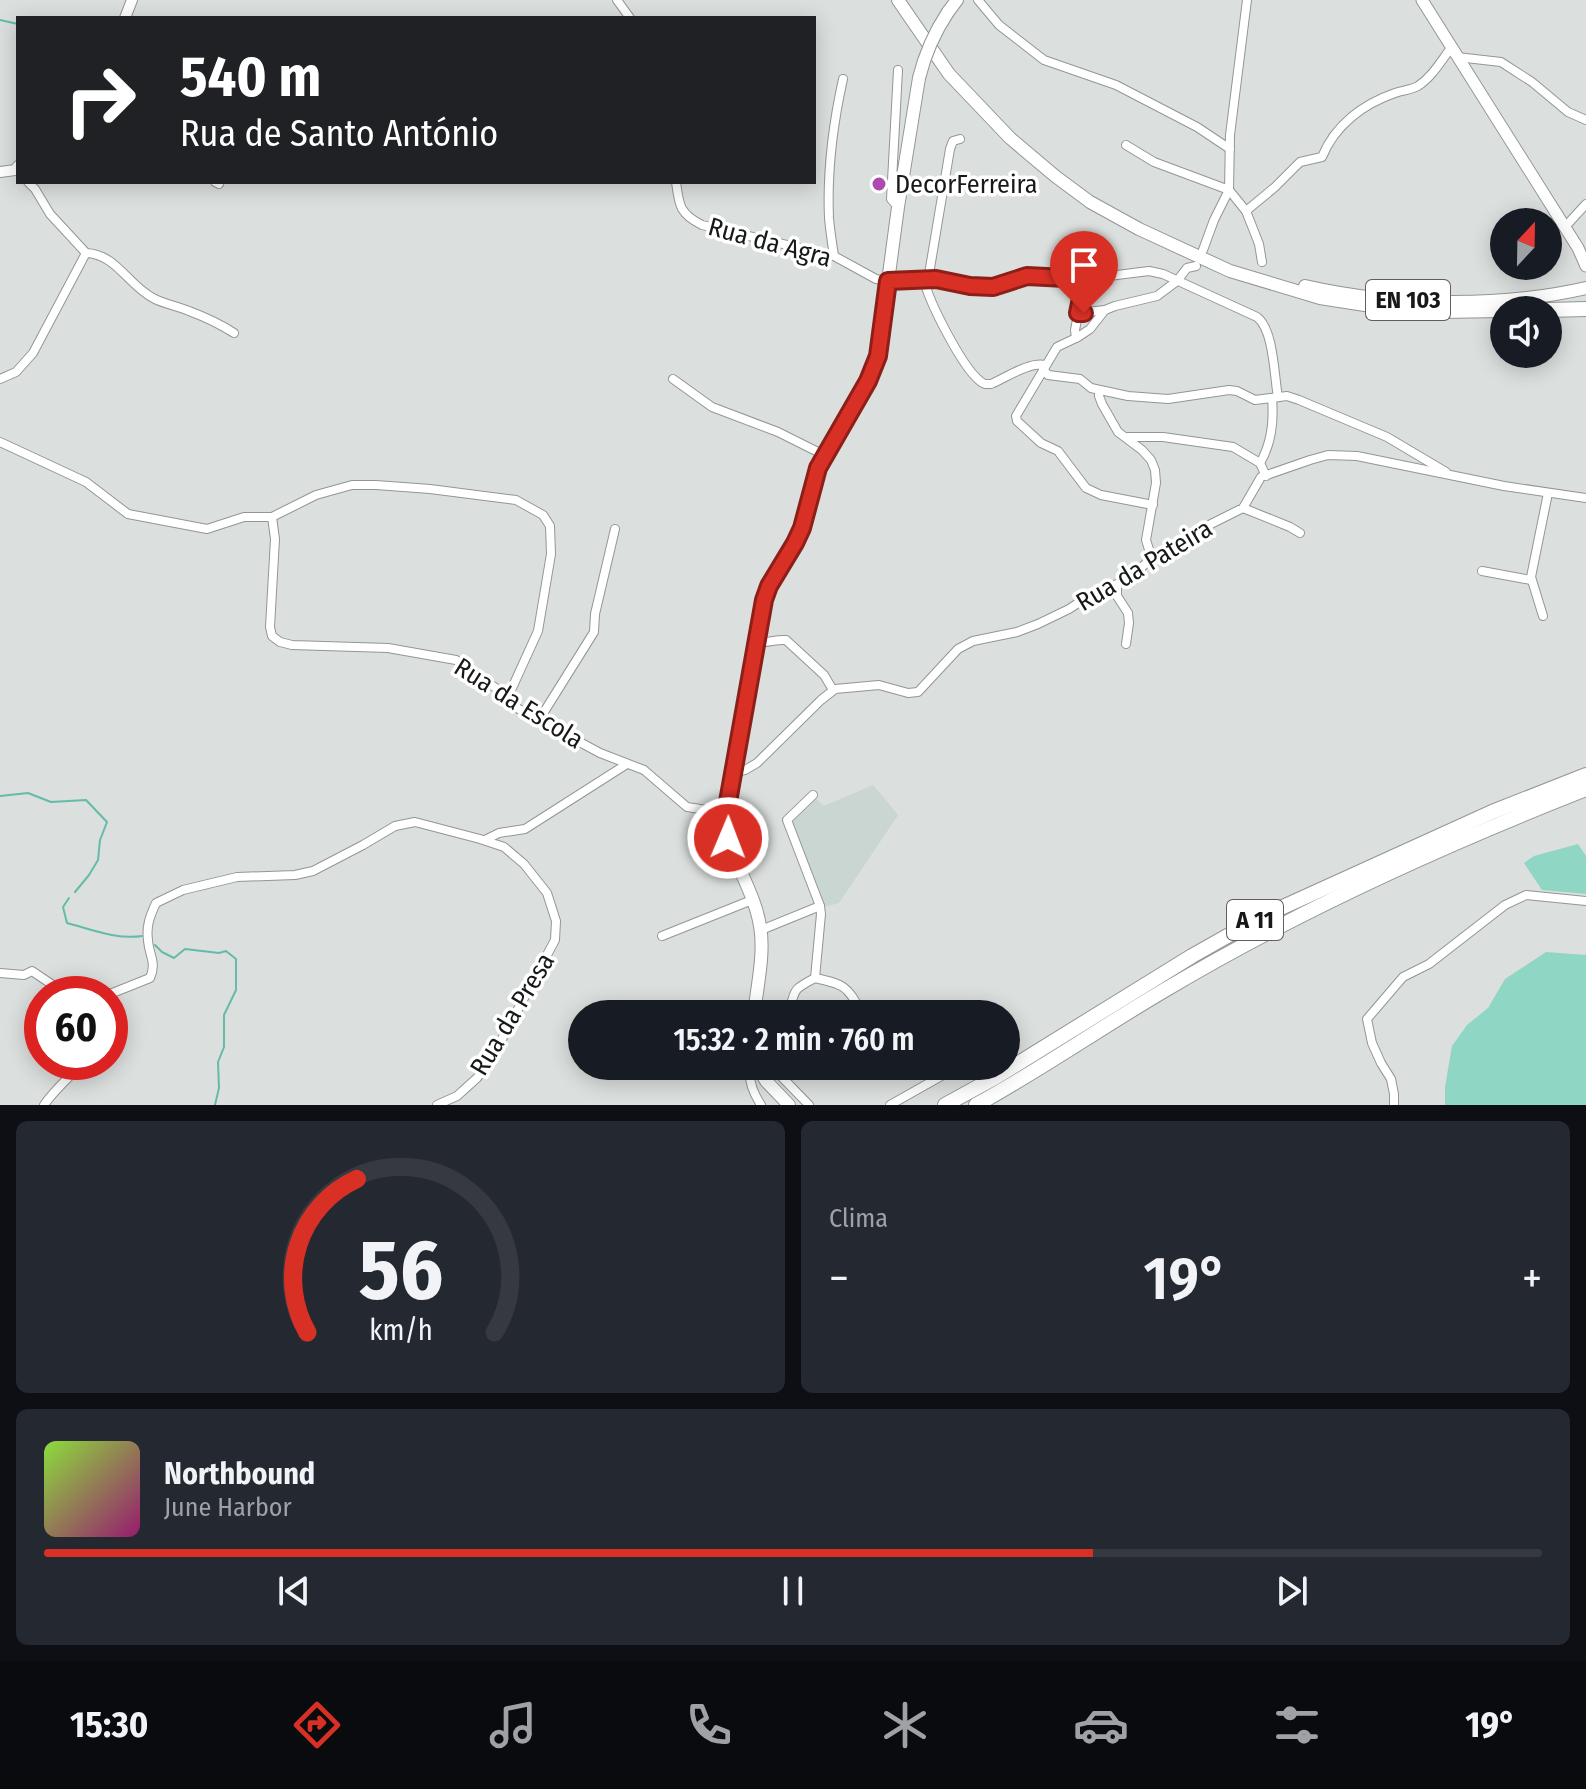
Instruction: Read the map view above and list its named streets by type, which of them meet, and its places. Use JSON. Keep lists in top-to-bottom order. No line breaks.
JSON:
{"streets":{"highway":["A 11"],"main road":["EN 103"],"street":["Rua da Agra","Rua da Pateira","Rua da Escola","Rua da Presa"]},"places":["DecorFerreira"],"north":"top","page":{"turn":["540 m","Rua de Santo António"],"limit":"60","trip":"15:32 · 2 min · 760 m","tile":"Clima","heat":["−","19°","+"],"song":["Northbound","June Harbor"],"tabs":["15:30","19°"],"gauge":["56","km/h"]}}
